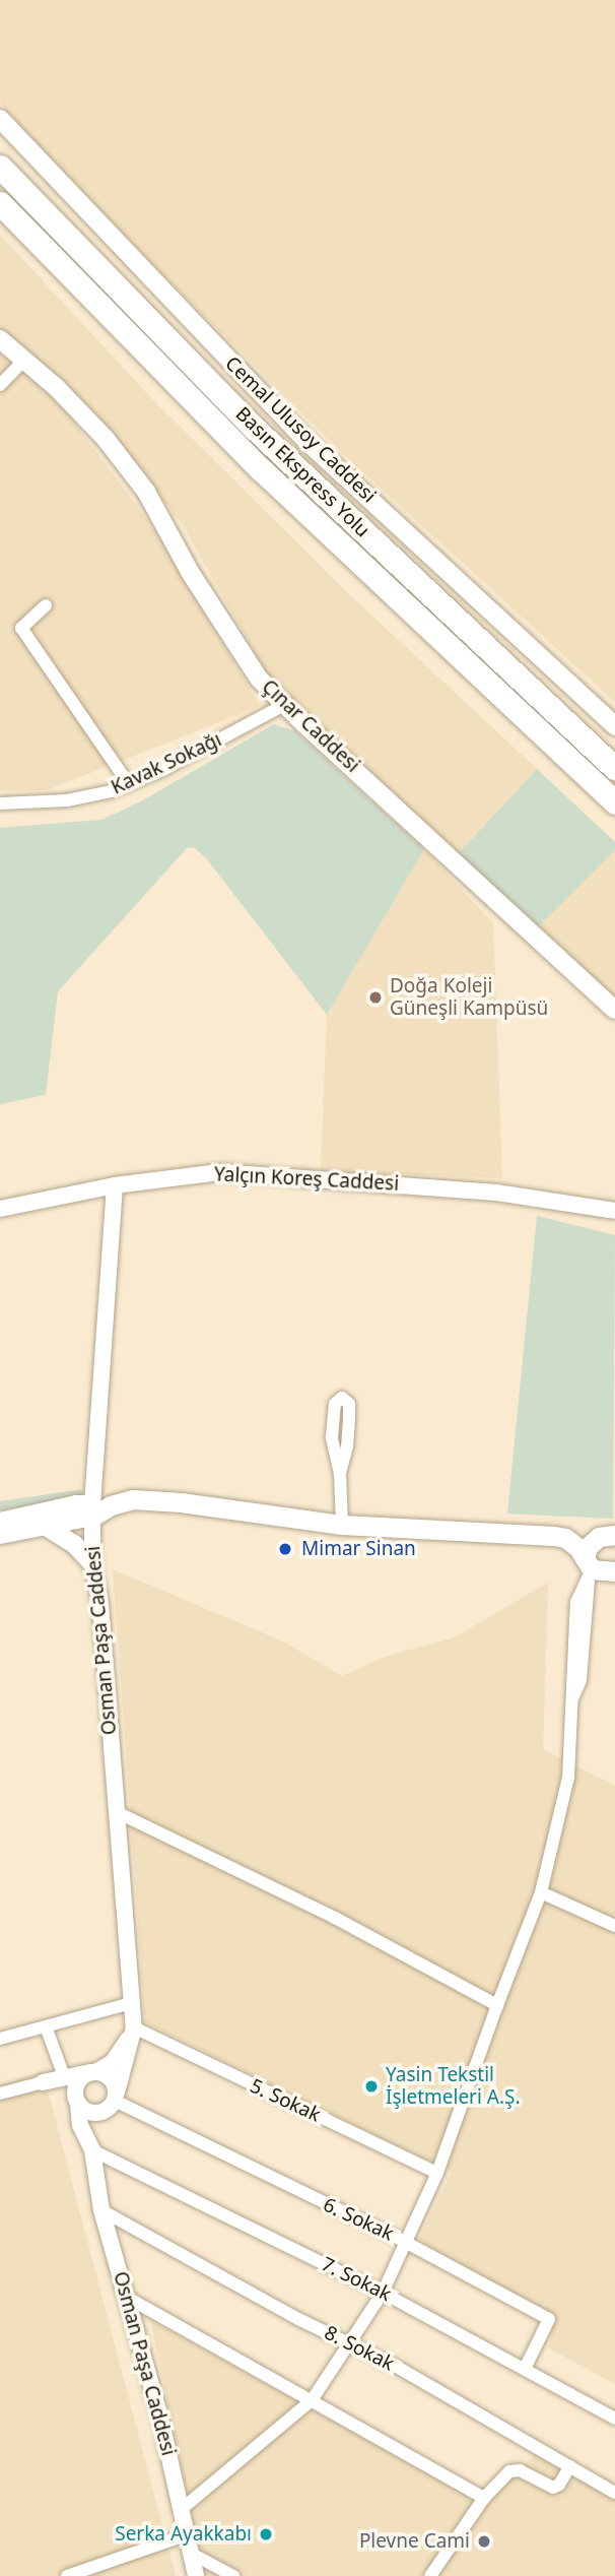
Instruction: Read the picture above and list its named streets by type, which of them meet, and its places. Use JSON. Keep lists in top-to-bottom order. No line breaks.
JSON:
{"streets":{"highway":["Basın Ekspress Yolu"],"main road":["Cemal Ulusoy Caddesi","Çınar Caddesi"],"street":["Kavak Sokağı","Yalçın Koreş Caddesi","Osman Paşa Caddesi","5. Sokak","6. Sokak","7. Sokak","8. Sokak"]},"crossings":[["Çınar Caddesi","Kavak Sokağı"],["Yalçın Koreş Caddesi","Osman Paşa Caddesi"],["Osman Paşa Caddesi","5. Sokak"],["Osman Paşa Caddesi","6. Sokak"],["Osman Paşa Caddesi","7. Sokak"],["Osman Paşa Caddesi","8. Sokak"],["6. Sokak","7. Sokak"]],"places":["Doğa Koleji Güneşli Kampüsü","Mimar Sinan","Yasin Tekstil İşletmeleri A.Ş.","Serka Ayakkabı","Plevne Cami"]}
